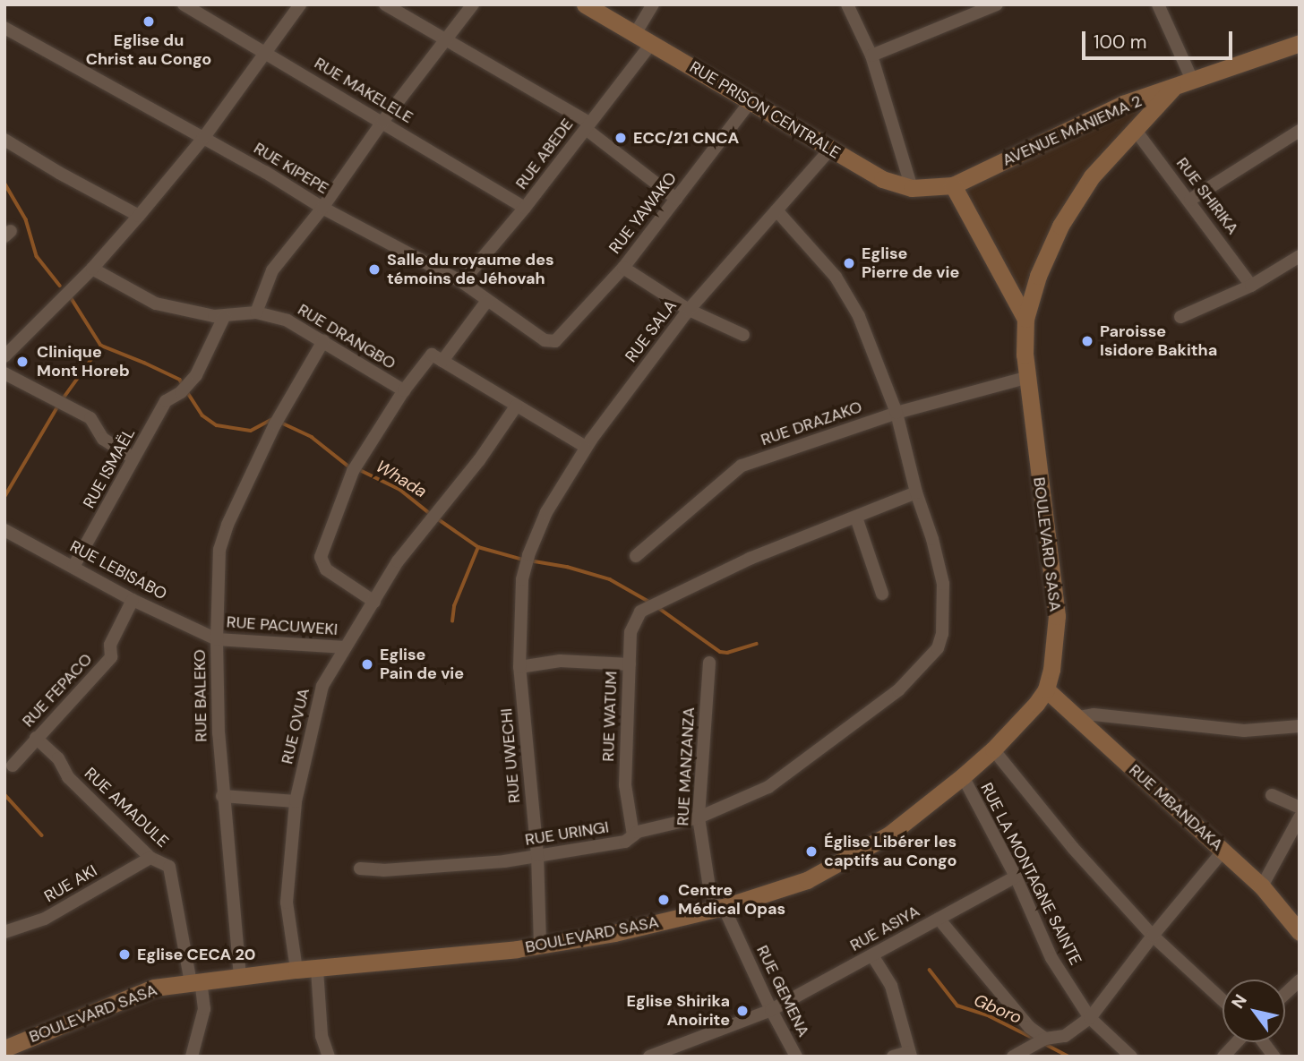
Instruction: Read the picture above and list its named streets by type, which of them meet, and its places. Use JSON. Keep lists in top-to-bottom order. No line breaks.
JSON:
{"streets":{"street":["RUE MAKELELE","RUE PRISON CENTRALE","AVENUE MANIEMA 2","RUE ABEDE","RUE KIPEPE","RUE SHIRIKA","RUE YAWAKO","RUE SALA","RUE DRANGBO","RUE DRAZAKO","RUE ISMAËL","BOULEVARD SASA","RUE LEBISABO","RUE PACUWEKI","RUE FEPACO","RUE BALEKO","RUE WATUM","RUE OVUA","RUE UWECHI","RUE MANZANZA","RUE AMADULE","RUE MBANDAKA","RUE URINGI","RUE LA MONTAGNE SAINTE","RUE AKI","RUE ASIYA","RUE GEMENA"]},"crossings":[["RUE MAKELELE","RUE ABEDE"],["RUE PRISON CENTRALE","AVENUE MANIEMA 2"],["RUE PRISON CENTRALE","RUE ABEDE"],["RUE PRISON CENTRALE","RUE YAWAKO"],["RUE PRISON CENTRALE","RUE SALA"],["RUE PRISON CENTRALE","BOULEVARD SASA"],["AVENUE MANIEMA 2","BOULEVARD SASA"],["RUE ABEDE","RUE KIPEPE"],["RUE KIPEPE","RUE YAWAKO"],["RUE SHIRIKA","BOULEVARD SASA"],["RUE SALA","RUE UWECHI"],["RUE SALA","RUE URINGI"],["RUE DRANGBO","RUE ISMAËL"],["RUE DRANGBO","RUE BALEKO"],["RUE DRAZAKO","BOULEVARD SASA"],["RUE DRAZAKO","RUE URINGI"],["RUE ISMAËL","RUE LEBISABO"],["BOULEVARD SASA","RUE BALEKO"],["BOULEVARD SASA","RUE OVUA"],["BOULEVARD SASA","RUE UWECHI"],["BOULEVARD SASA","RUE MANZANZA"],["BOULEVARD SASA","RUE AMADULE"],["BOULEVARD SASA","RUE MBANDAKA"],["BOULEVARD SASA","RUE LA MONTAGNE SAINTE"],["BOULEVARD SASA","RUE GEMENA"],["RUE LEBISABO","RUE PACUWEKI"],["RUE LEBISABO","RUE FEPACO"],["RUE LEBISABO","RUE BALEKO"],["RUE PACUWEKI","RUE BALEKO"],["RUE PACUWEKI","RUE OVUA"],["RUE FEPACO","RUE AMADULE"],["RUE WATUM","RUE URINGI"],["RUE UWECHI","RUE URINGI"],["RUE MANZANZA","RUE URINGI"],["RUE MANZANZA","RUE GEMENA"],["RUE AMADULE","RUE AKI"],["RUE LA MONTAGNE SAINTE","RUE ASIYA"],["RUE ASIYA","RUE GEMENA"]],"water":["Whada","Gboro"],"places":["Eglise du Christ au Congo","ECC/21 CNCA","Eglise Pierre de vie","Salle du royaume des témoins de Jéhovah","Paroisse Isidore Bakitha","Clinique Mont Horeb","Eglise Pain de vie","Église Libérer les captifs au Congo","Centre Médical Opas","Eglise CECA 20","Eglise Shirika Anoirite"],"scale_bar":"100 m","north":"top left"}
